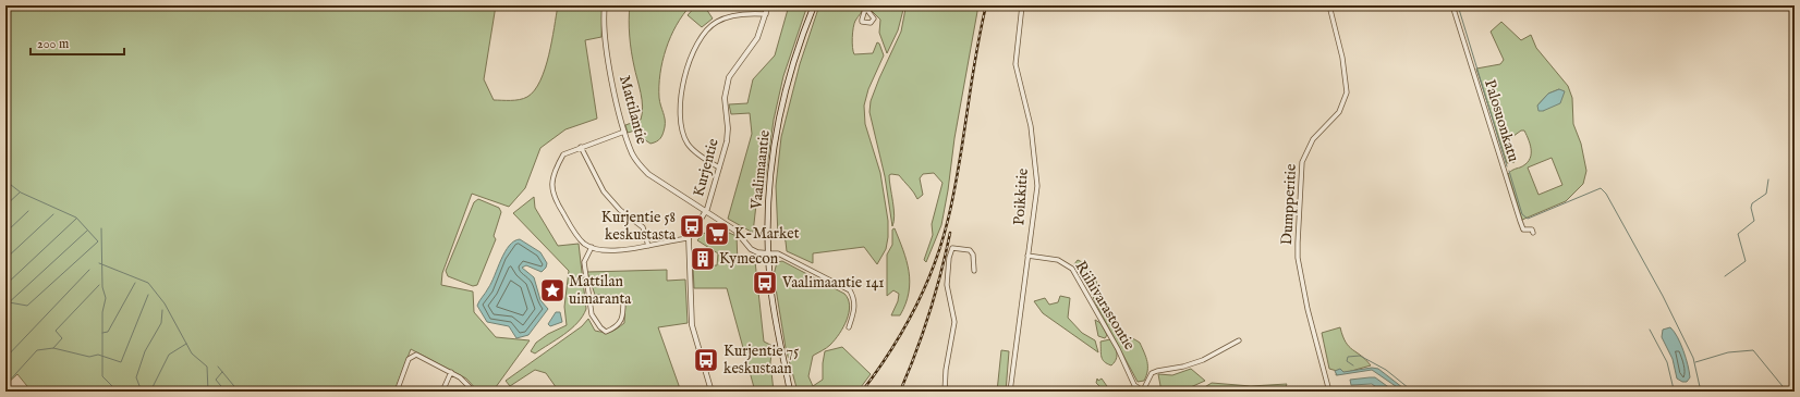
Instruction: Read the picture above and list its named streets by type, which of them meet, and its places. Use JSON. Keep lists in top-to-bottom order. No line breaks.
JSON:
{"streets":{"main road":["Vaalimaantie"],"street":["Mattilantie","Palosuonkatu","Kurjentie","Poikkitie","Dumpperitie","Riihivarastontie"]},"crossings":[["Mattilantie","Kurjentie"],["Mattilantie","Vaalimaantie"],["Poikkitie","Riihivarastontie"]],"places":{"bus stop":["Kurjentie 58 keskustasta","Vaalimaantie 141","Kurjentie 75 keskustaan"],"supermarket":["K-Market"],"building":["Kymecon"],"place":["Mattilan uimaranta"]},"scale_bar":"200 m"}
